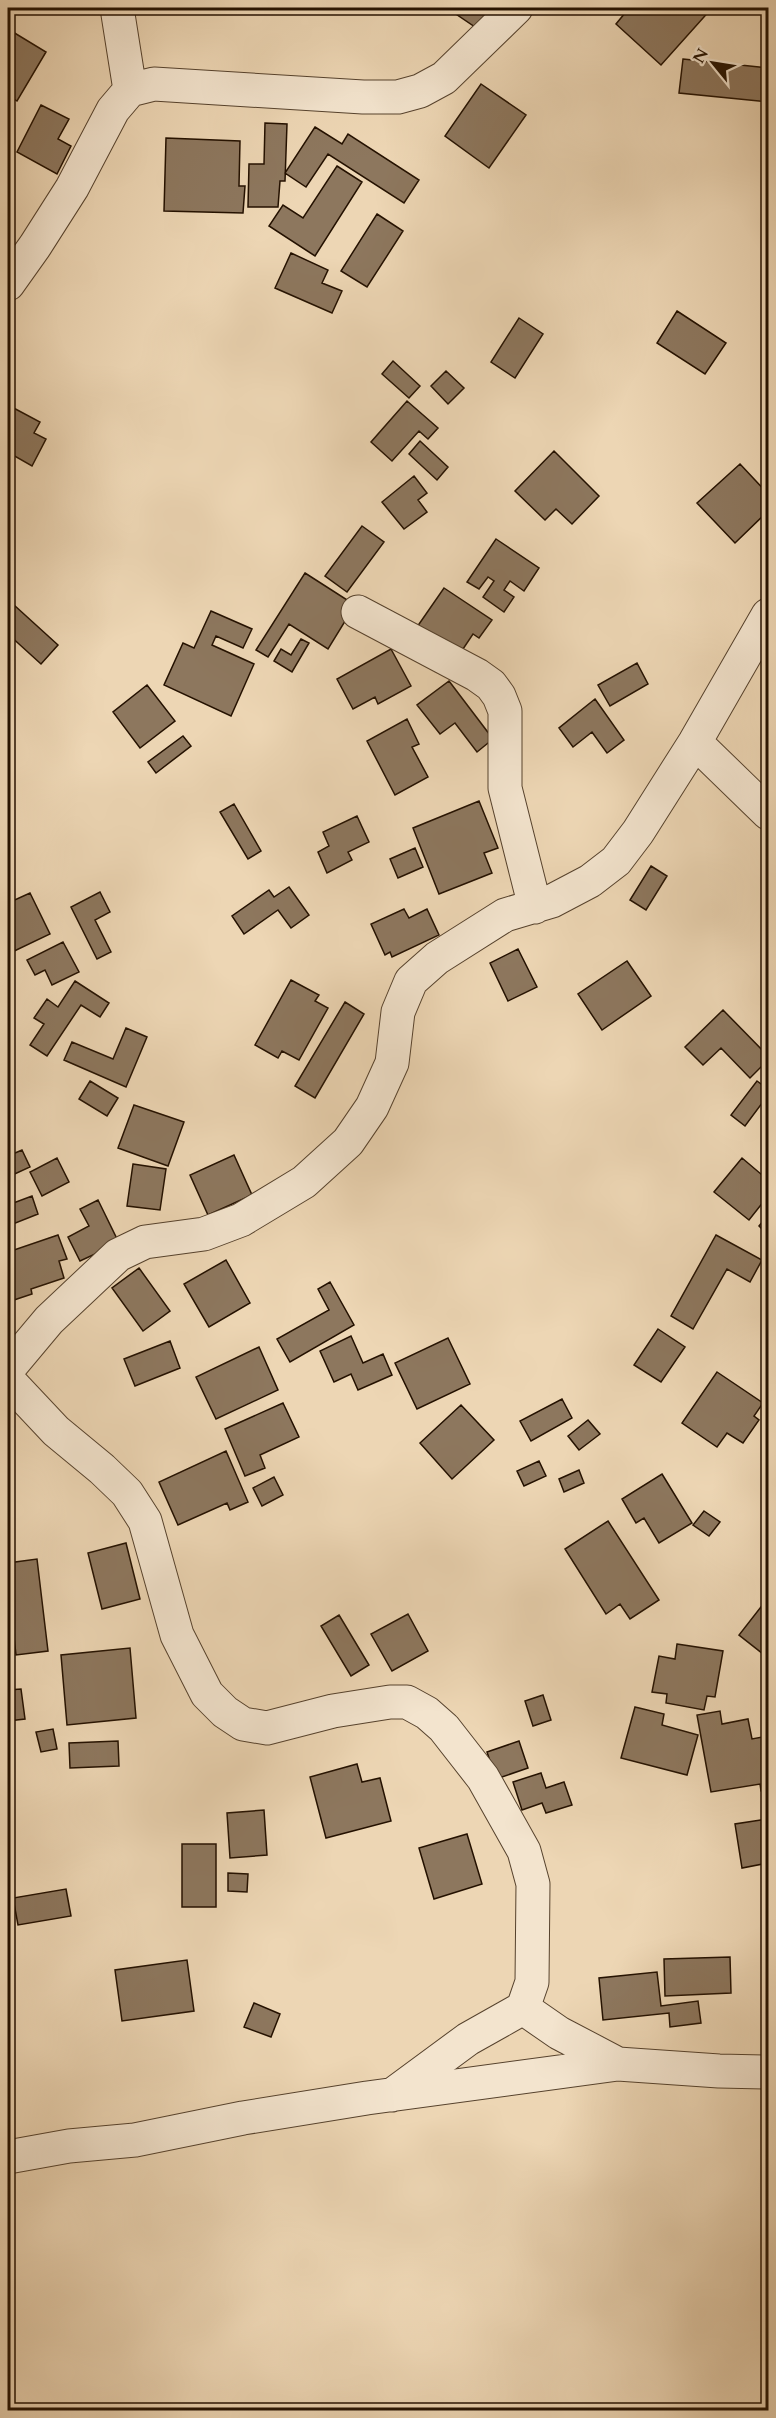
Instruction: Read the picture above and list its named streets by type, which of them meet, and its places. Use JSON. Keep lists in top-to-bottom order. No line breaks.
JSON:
{"north":"top left"}
